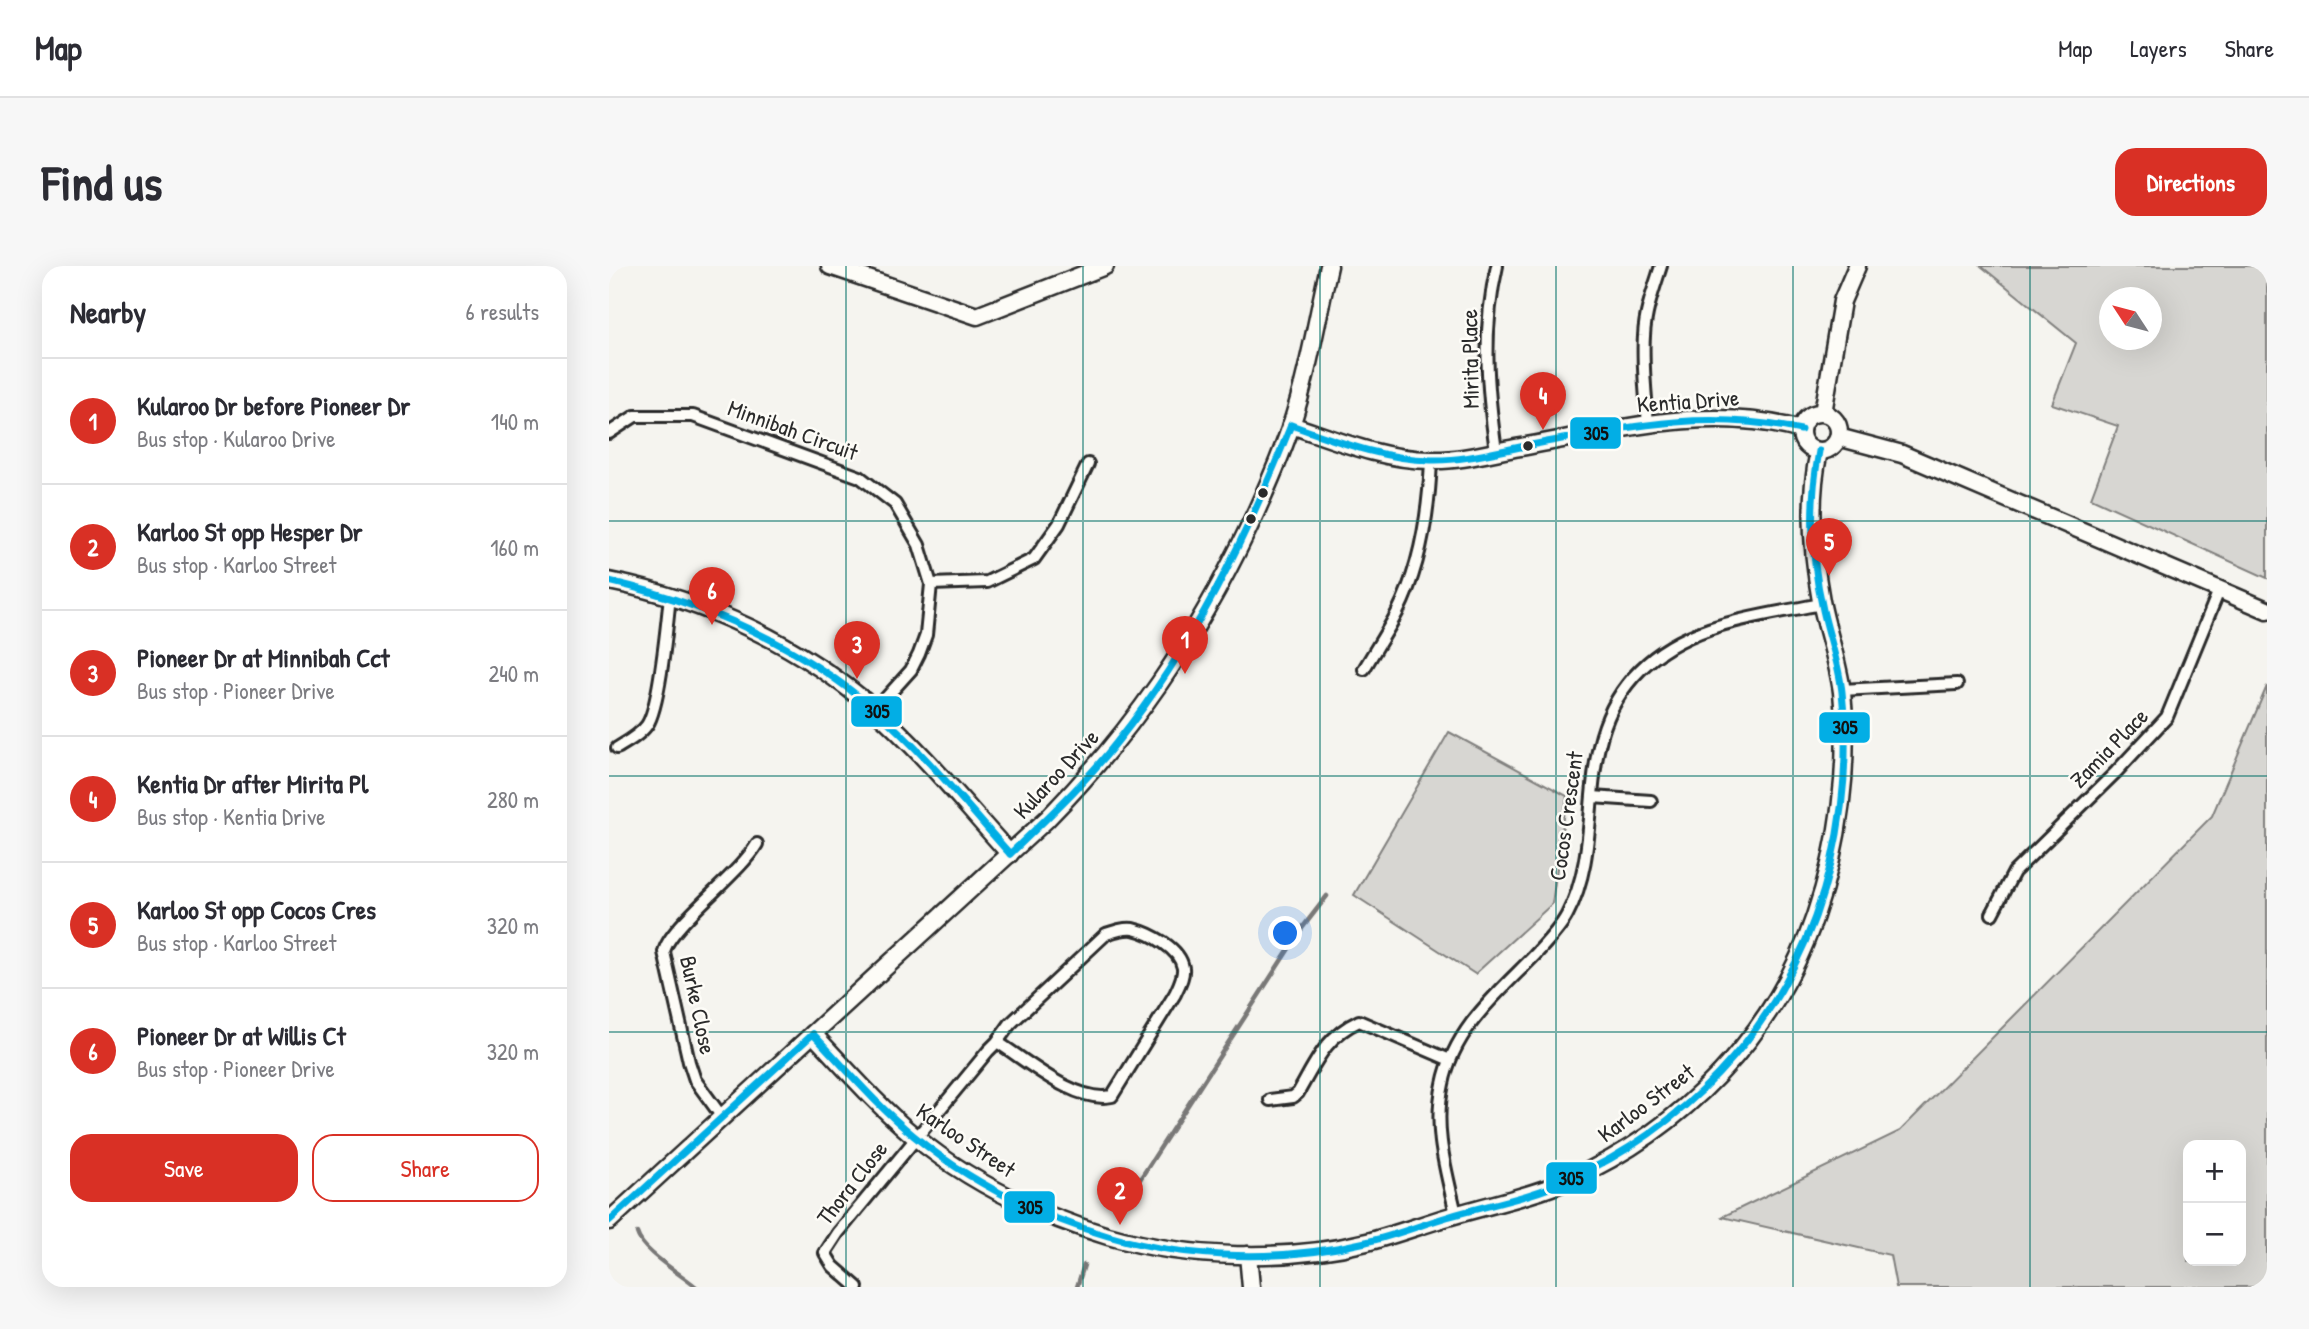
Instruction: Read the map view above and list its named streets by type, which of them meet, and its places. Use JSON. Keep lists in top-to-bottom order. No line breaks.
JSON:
{"streets":{"street":["Mirita Place","Kentia Drive","Minnibah Circuit","Zamia Place","Kularoo Drive","Cocos Crescent","Burke Close","Karloo Street","Thora Close"]},"crossings":[["Mirita Place","Kentia Drive"],["Kentia Drive","Kularoo Drive"],["Kentia Drive","Karloo Street"],["Kularoo Drive","Burke Close"],["Kularoo Drive","Karloo Street"],["Cocos Crescent","Karloo Street"],["Karloo Street","Thora Close"]],"lines":["transit line 305"],"north":"top left","page":{"header":"Map","nav":["Map","Layers","Share"],"buttons":["Directions",["Save","Share"]],"title":"Find us","heading":["Nearby","6 results"],"list":[{"mark":"1","name":"Kularoo Dr before Pioneer Dr","note":"Bus stop · Kularoo Drive","value":"140 m"},{"mark":"2","name":"Karloo St opp Hesper Dr","note":"Bus stop · Karloo Street","value":"160 m"},{"mark":"3","name":"Pioneer Dr at Minnibah Cct","note":"Bus stop · Pioneer Drive","value":"240 m"},{"mark":"4","name":"Kentia Dr after Mirita Pl","note":"Bus stop · Kentia Drive","value":"280 m"},{"mark":"5","name":"Karloo St opp Cocos Cres","note":"Bus stop · Karloo Street","value":"320 m"},{"mark":"6","name":"Pioneer Dr at Willis Ct","note":"Bus stop · Pioneer Drive","value":"320 m"}],"pins":["4","5","6","1","3","2"],"map_buttons":["+","−"]}}
